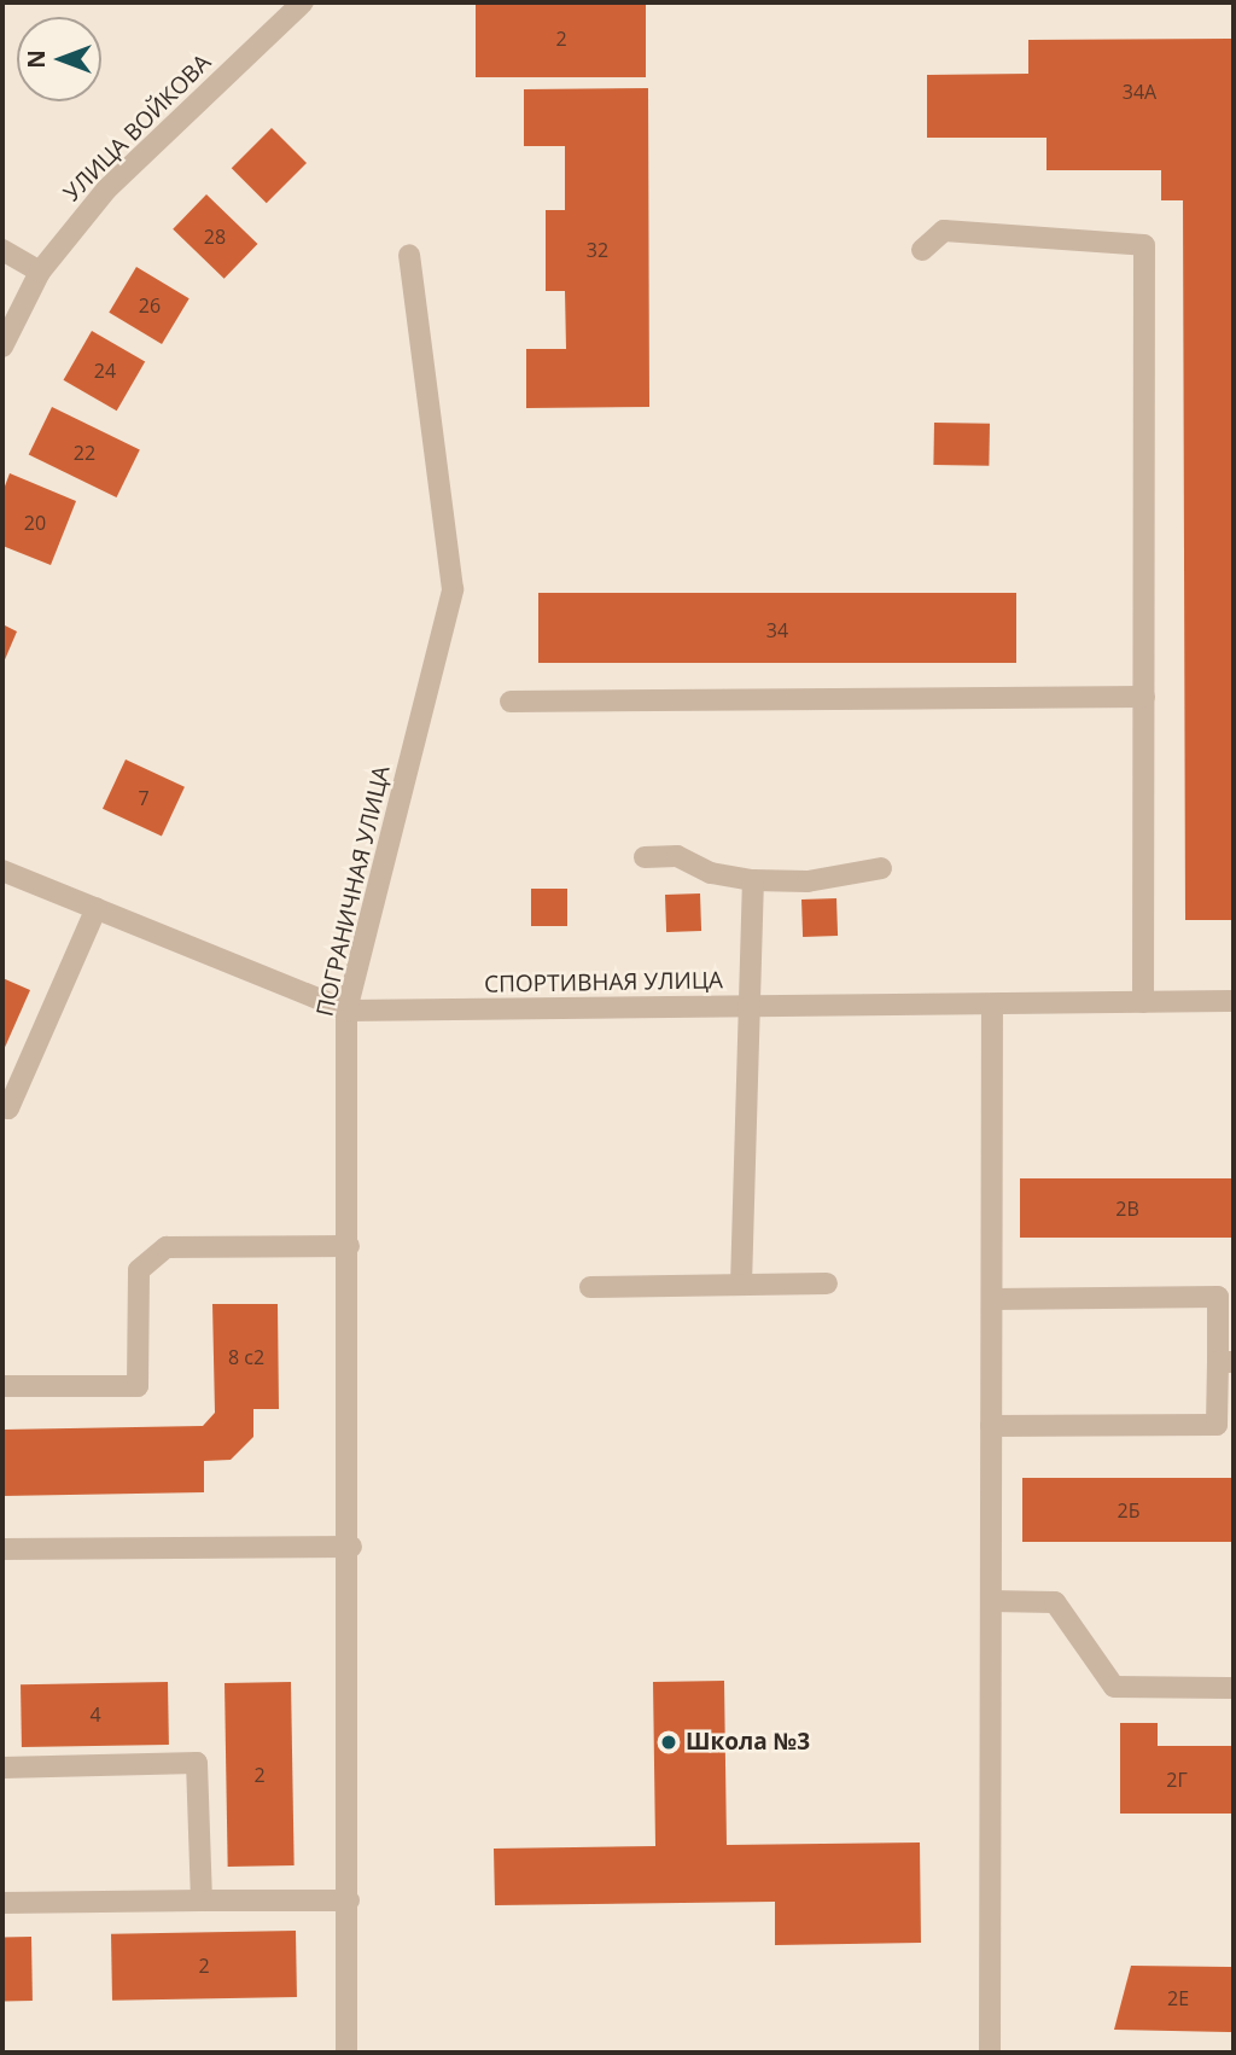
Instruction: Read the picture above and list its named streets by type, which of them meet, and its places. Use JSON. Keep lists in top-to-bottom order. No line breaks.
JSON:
{"streets":{"street":["УЛИЦА ВОЙКОВА","ПОГРАНИЧНАЯ УЛИЦА","СПОРТИВНАЯ УЛИЦА"]},"crossings":[["ПОГРАНИЧНАЯ УЛИЦА","СПОРТИВНАЯ УЛИЦА"]],"places":["Школа №3"],"house_numbers":["2","34А","28","32","26","24","22","20","34","7","2В","8 с2","2Б","4","2","2Г","2","2Е"],"north":"left"}
